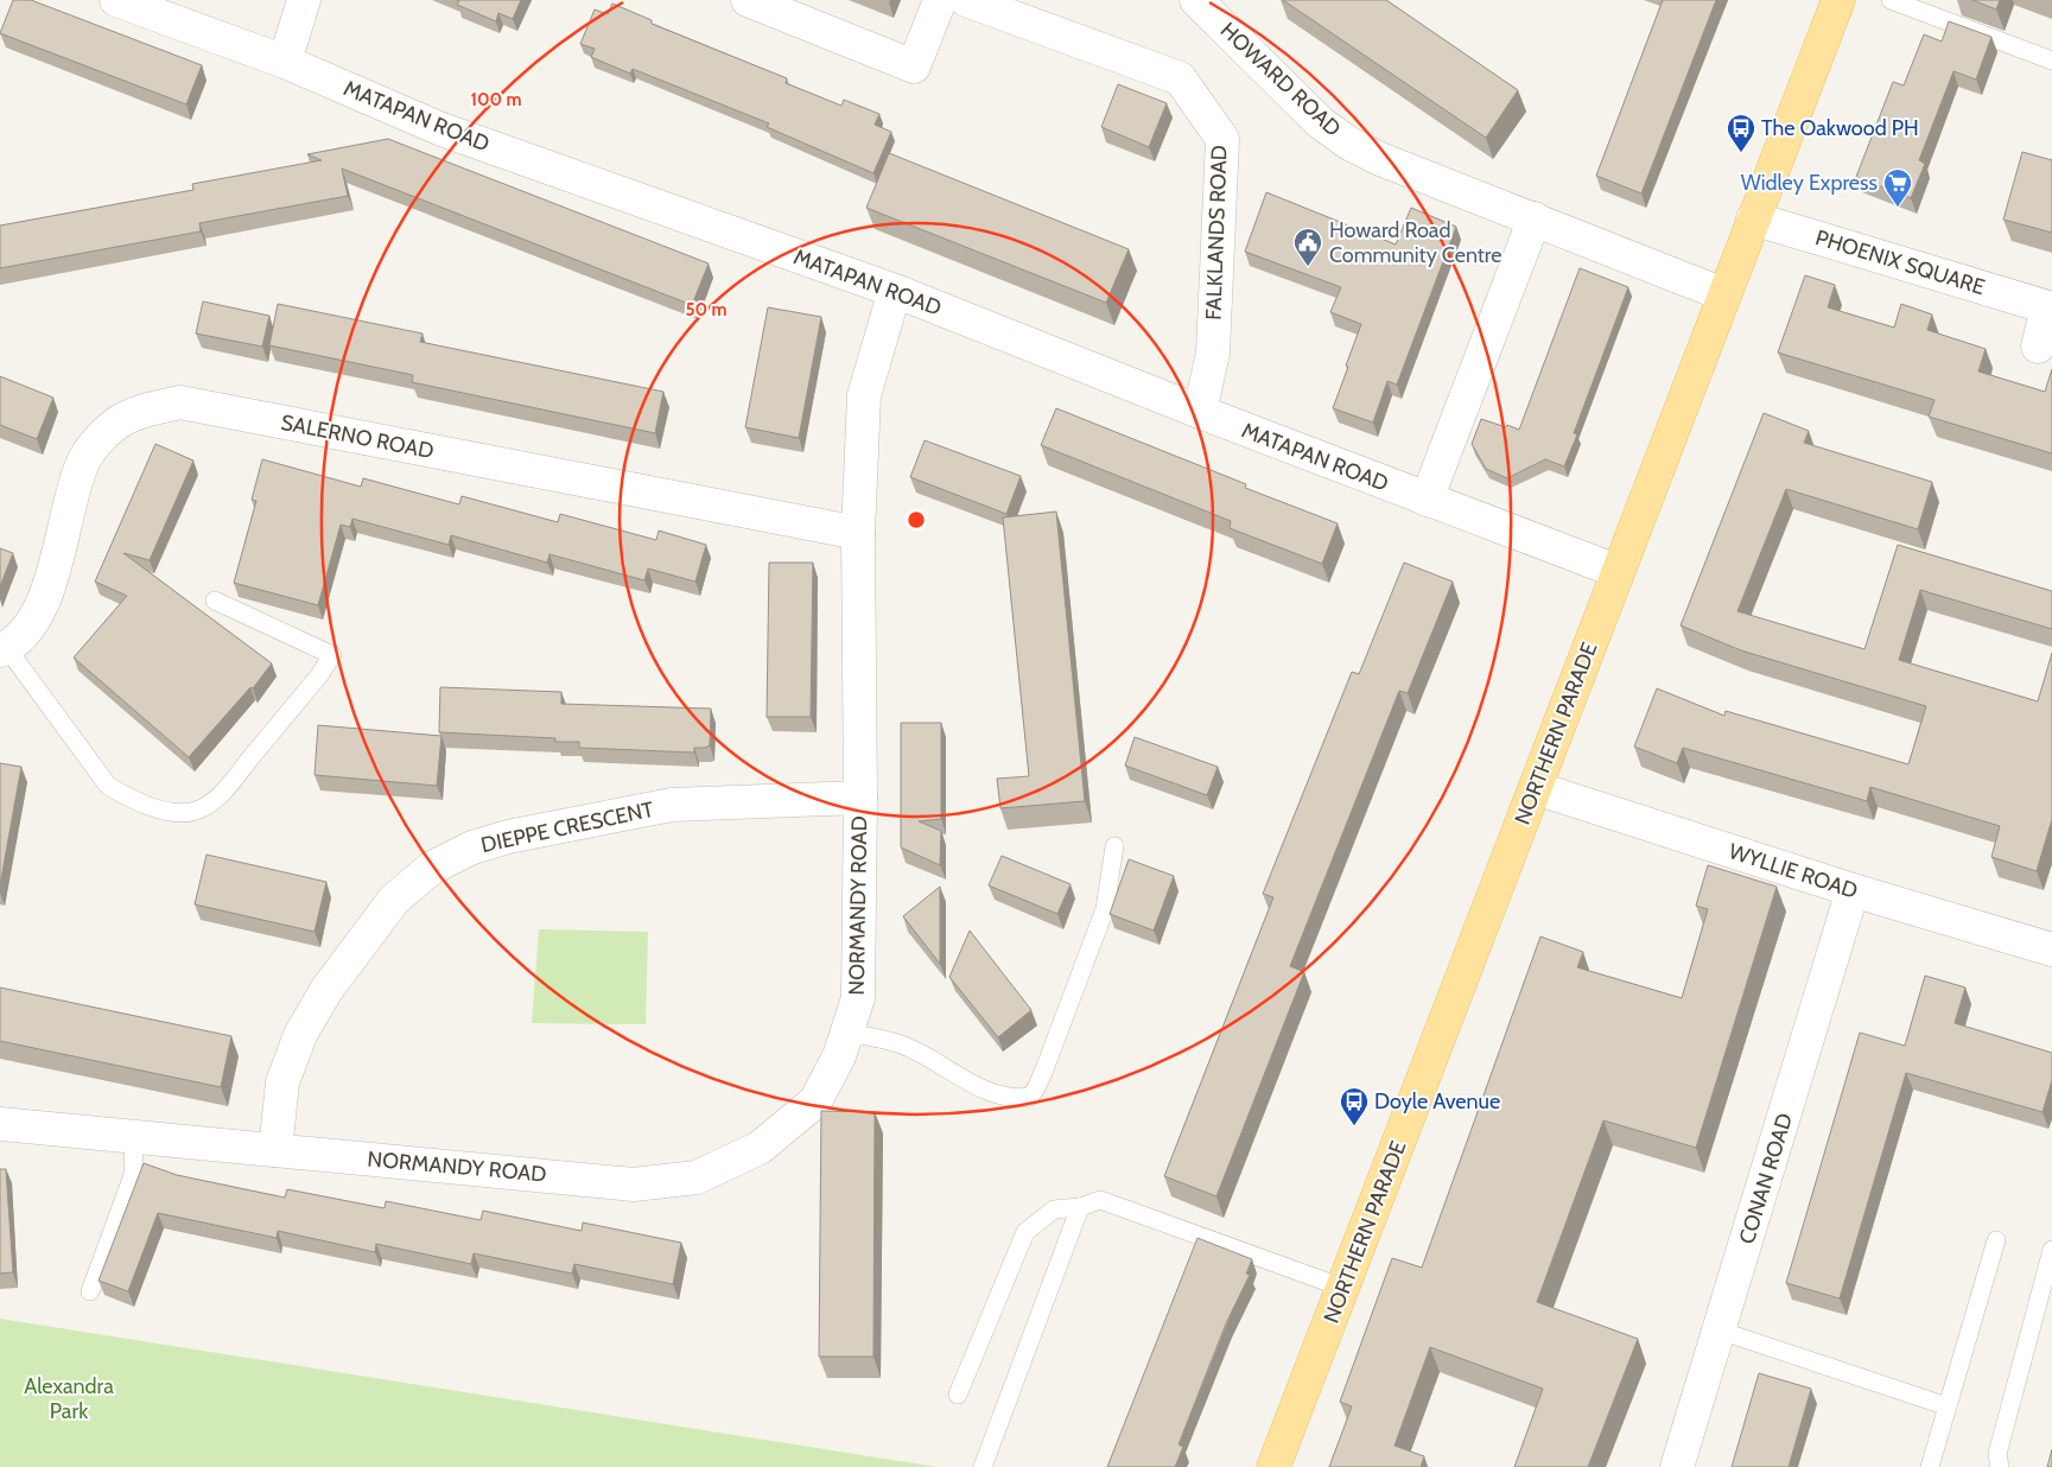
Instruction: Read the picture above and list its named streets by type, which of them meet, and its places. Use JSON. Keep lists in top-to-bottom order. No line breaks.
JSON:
{"streets":{"main road":["NORTHERN PARADE"],"street":["HOWARD ROAD","MATAPAN ROAD","FALKLANDS ROAD","PHOENIX SQUARE","SALERNO ROAD","DIEPPE CRESCENT","WYLLIE ROAD","NORMANDY ROAD","CONAN ROAD"]},"crossings":[["HOWARD ROAD","NORTHERN PARADE"],["MATAPAN ROAD","FALKLANDS ROAD"],["MATAPAN ROAD","NORTHERN PARADE"],["MATAPAN ROAD","NORMANDY ROAD"],["PHOENIX SQUARE","NORTHERN PARADE"],["SALERNO ROAD","NORMANDY ROAD"],["NORTHERN PARADE","WYLLIE ROAD"],["DIEPPE CRESCENT","NORMANDY ROAD"],["WYLLIE ROAD","CONAN ROAD"]],"parks":["Alexandra Park"],"places":{"bus stop":["The Oakwood PH","Doyle Avenue"],"supermarket":["Widley Express"],"public building":["Howard Road Community Centre"]},"rings":["100 m","50 m"]}
